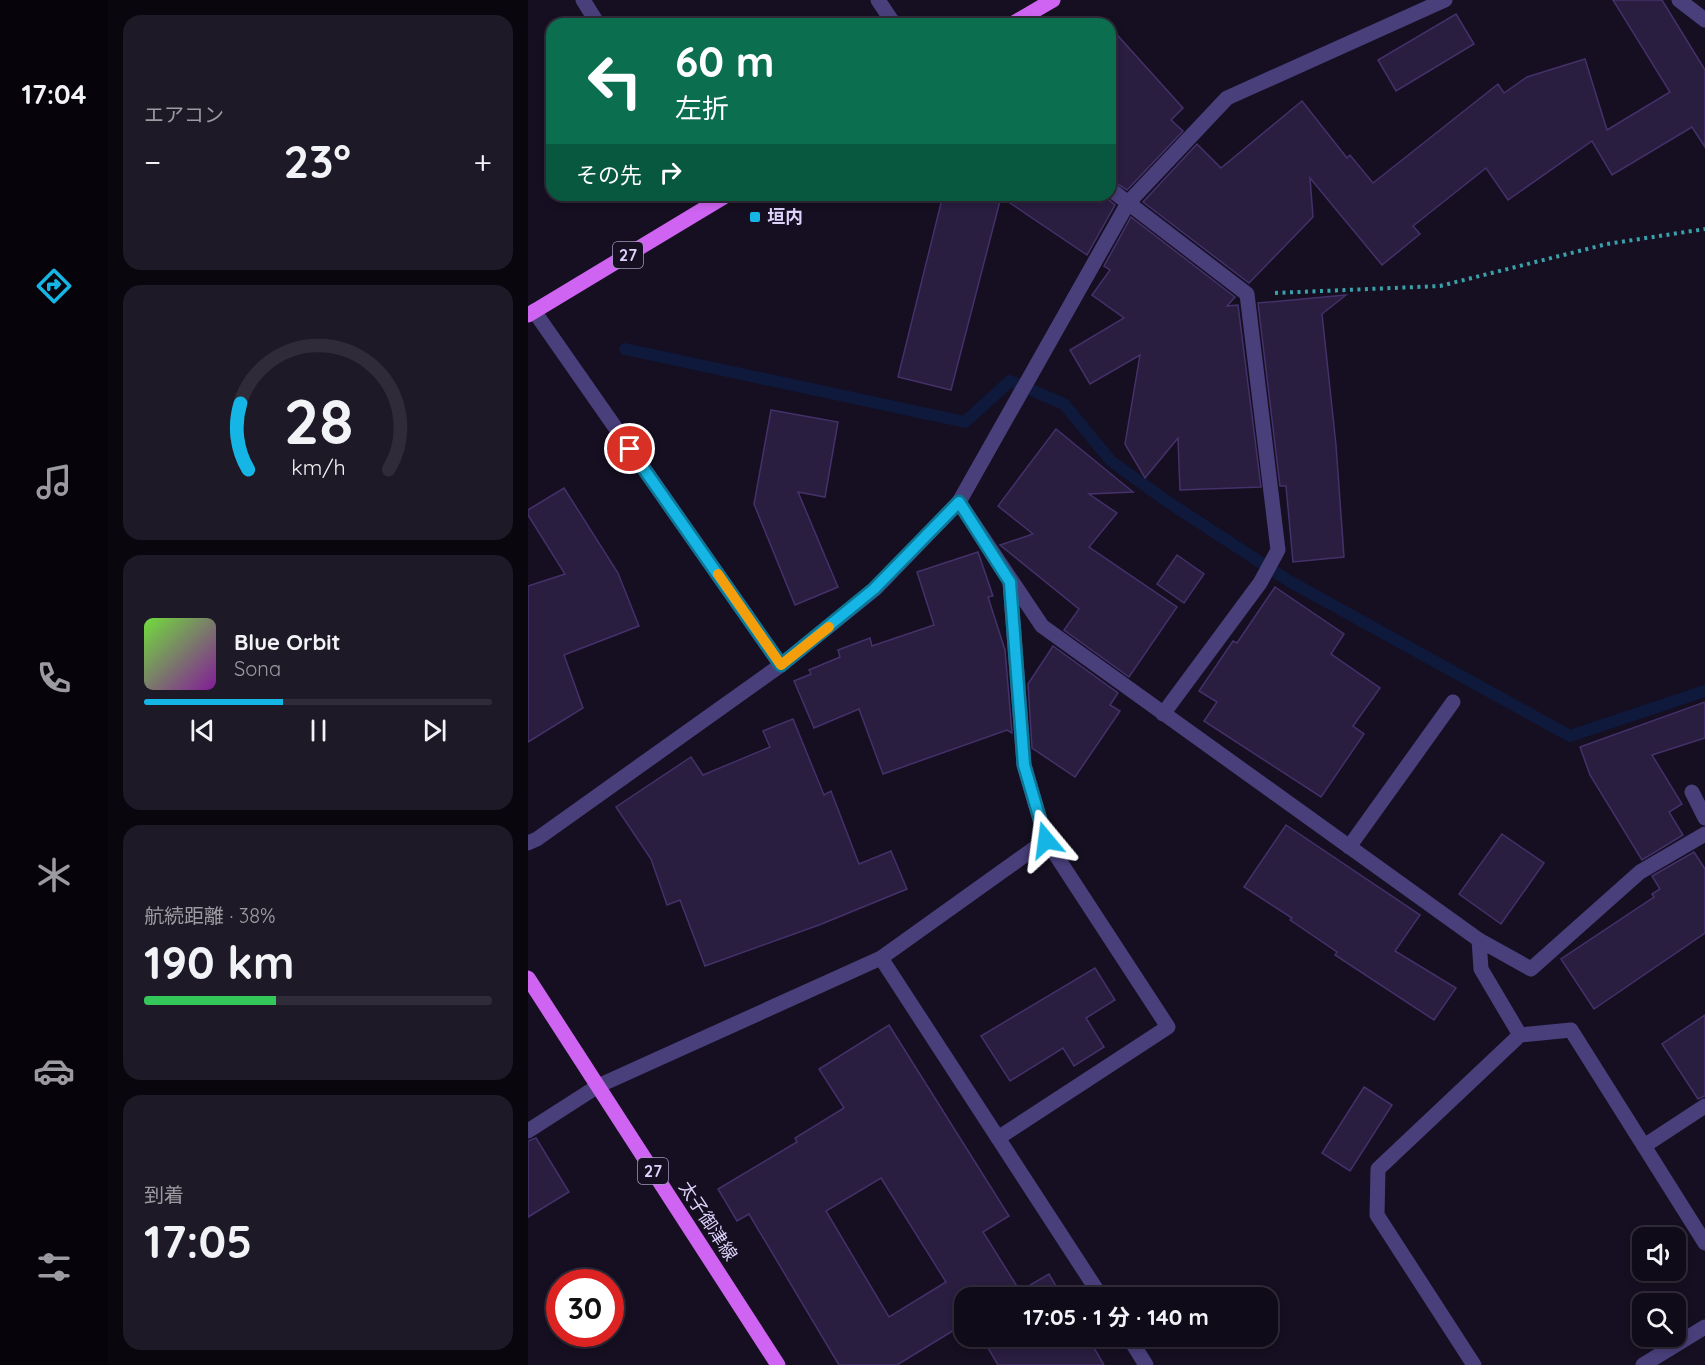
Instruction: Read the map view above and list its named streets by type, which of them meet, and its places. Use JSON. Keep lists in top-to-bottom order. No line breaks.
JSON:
{"streets":{"main road":["27","太子御津線"]},"places":{"transit":["垣内"]},"page":{"tabs":"17:04","tile":["エアコン",["航続距離 · 38%","190 km"],["到着","17:05"]],"turn":["60 m","左折"],"heat":["−","23°","+"],"then":"その先","song":["Blue Orbit","Sona"],"limit":"30","trip":"17:05 · 1 分 · 140 m","gauge":["28","km/h"]}}
